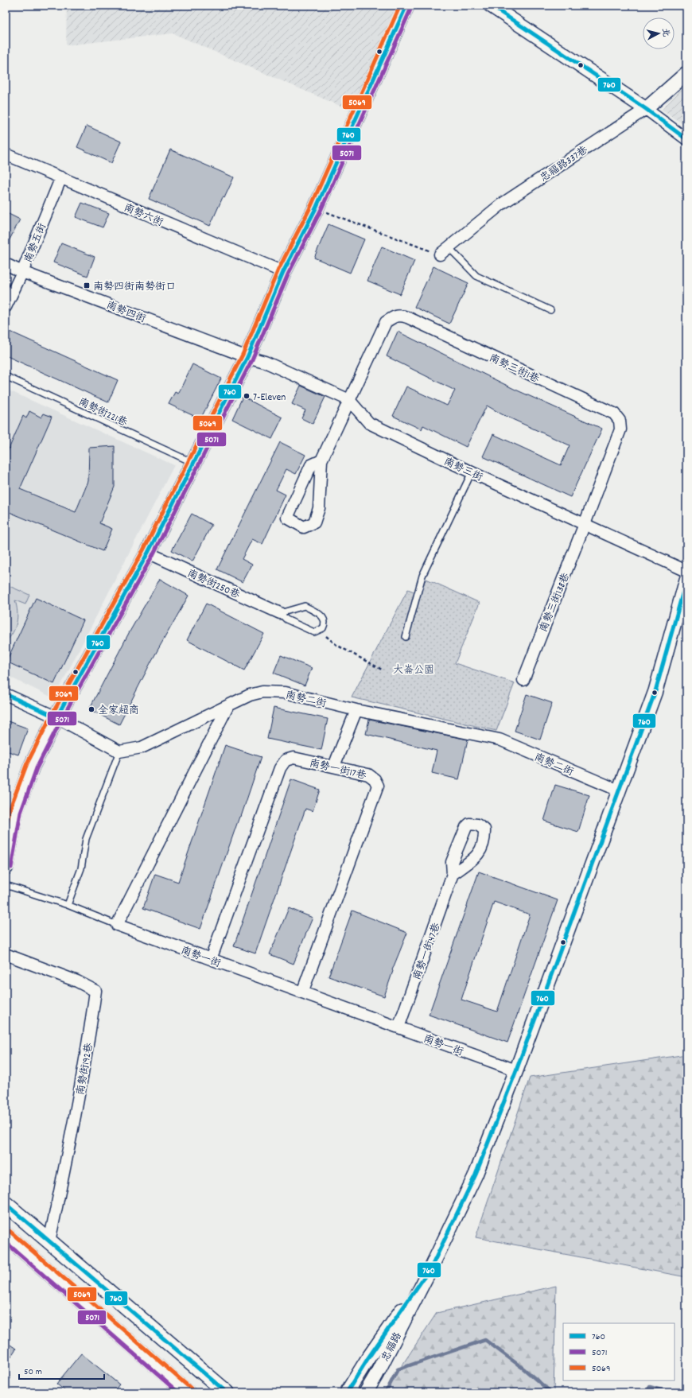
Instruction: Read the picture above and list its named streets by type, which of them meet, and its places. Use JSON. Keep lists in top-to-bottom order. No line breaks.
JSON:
{"streets":{"street":["忠福路337巷","南勢六街","南勢五街","南勢四街","南勢三街1巷","南勢三街","南勢街250巷","南勢三街138巷","南勢二街","南勢一街17巷","南勢一街47巷","南勢一街","南勢街192巷","忠福路"],"lane":["南勢街221巷"]},"crossings":[["南勢六街","南勢五街"],["南勢五街","南勢四街"],["南勢四街","南勢三街"],["南勢三街1巷","南勢三街"],["南勢三街1巷","南勢三街138巷"],["南勢三街","南勢三街138巷"],["南勢二街","忠福路"],["南勢一街17巷","南勢一街"],["南勢一街47巷","南勢一街"],["南勢一街","忠福路"]],"parks":["大崙公園"],"places":{"transit":["南勢四街南勢街口"],"other":["7-Eleven","全家超商"]},"lines":["transit line 760","transit line 5069","transit line 5071"],"legend":["760","5071","5069"],"scale_bar":"50 m","north":"right"}
